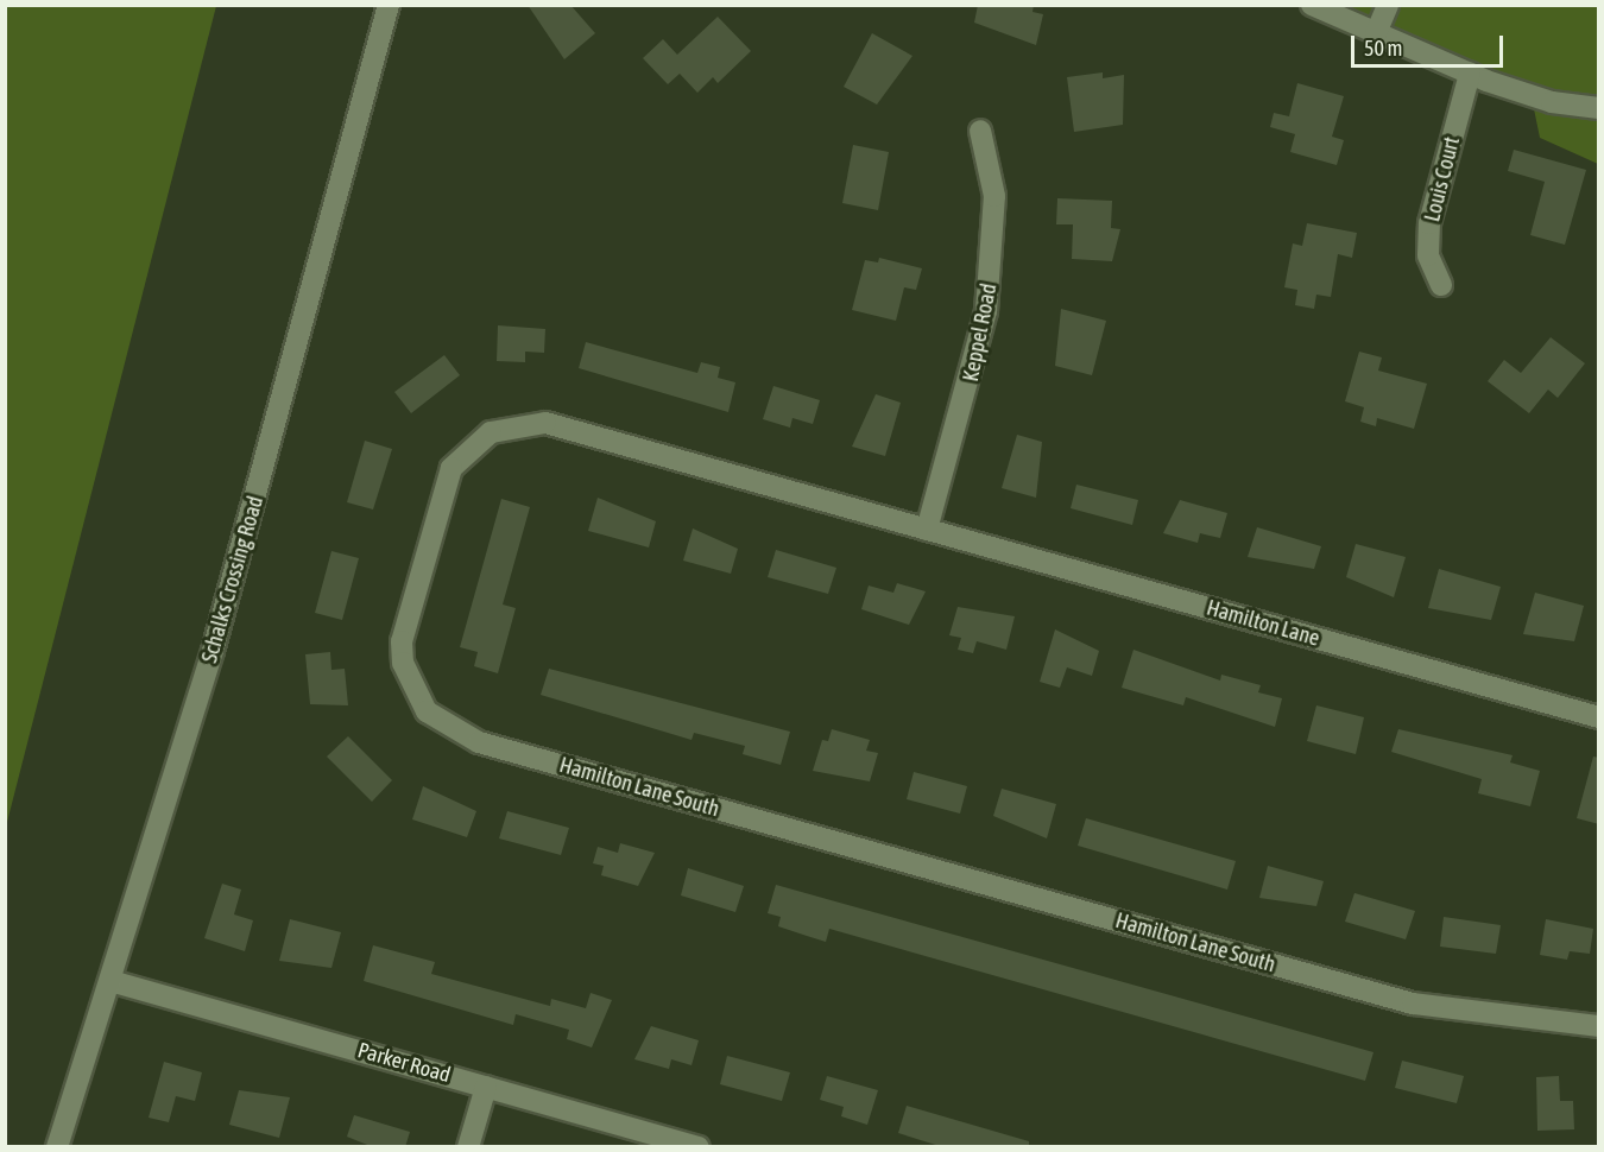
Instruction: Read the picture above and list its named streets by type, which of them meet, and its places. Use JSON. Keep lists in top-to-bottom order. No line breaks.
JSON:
{"streets":{"street":["Louis Court","Keppel Road","Schalks Crossing Road","Hamilton Lane","Hamilton Lane South","Parker Road"]},"crossings":[["Keppel Road","Hamilton Lane"],["Keppel Road","Hamilton Lane South"],["Schalks Crossing Road","Parker Road"],["Hamilton Lane","Hamilton Lane South"]],"scale_bar":"50 m"}
